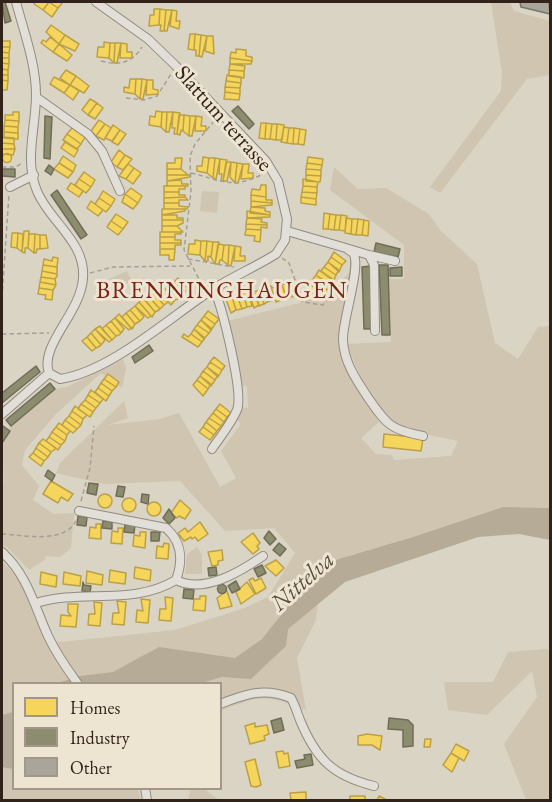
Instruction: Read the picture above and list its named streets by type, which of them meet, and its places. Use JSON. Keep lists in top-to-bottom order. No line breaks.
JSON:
{"streets":{"street":["Slattum terrasse"]},"districts":["BRENNINGHAUGEN"],"water":["Nittelva"],"legend":["Homes","Industry","Other"]}
